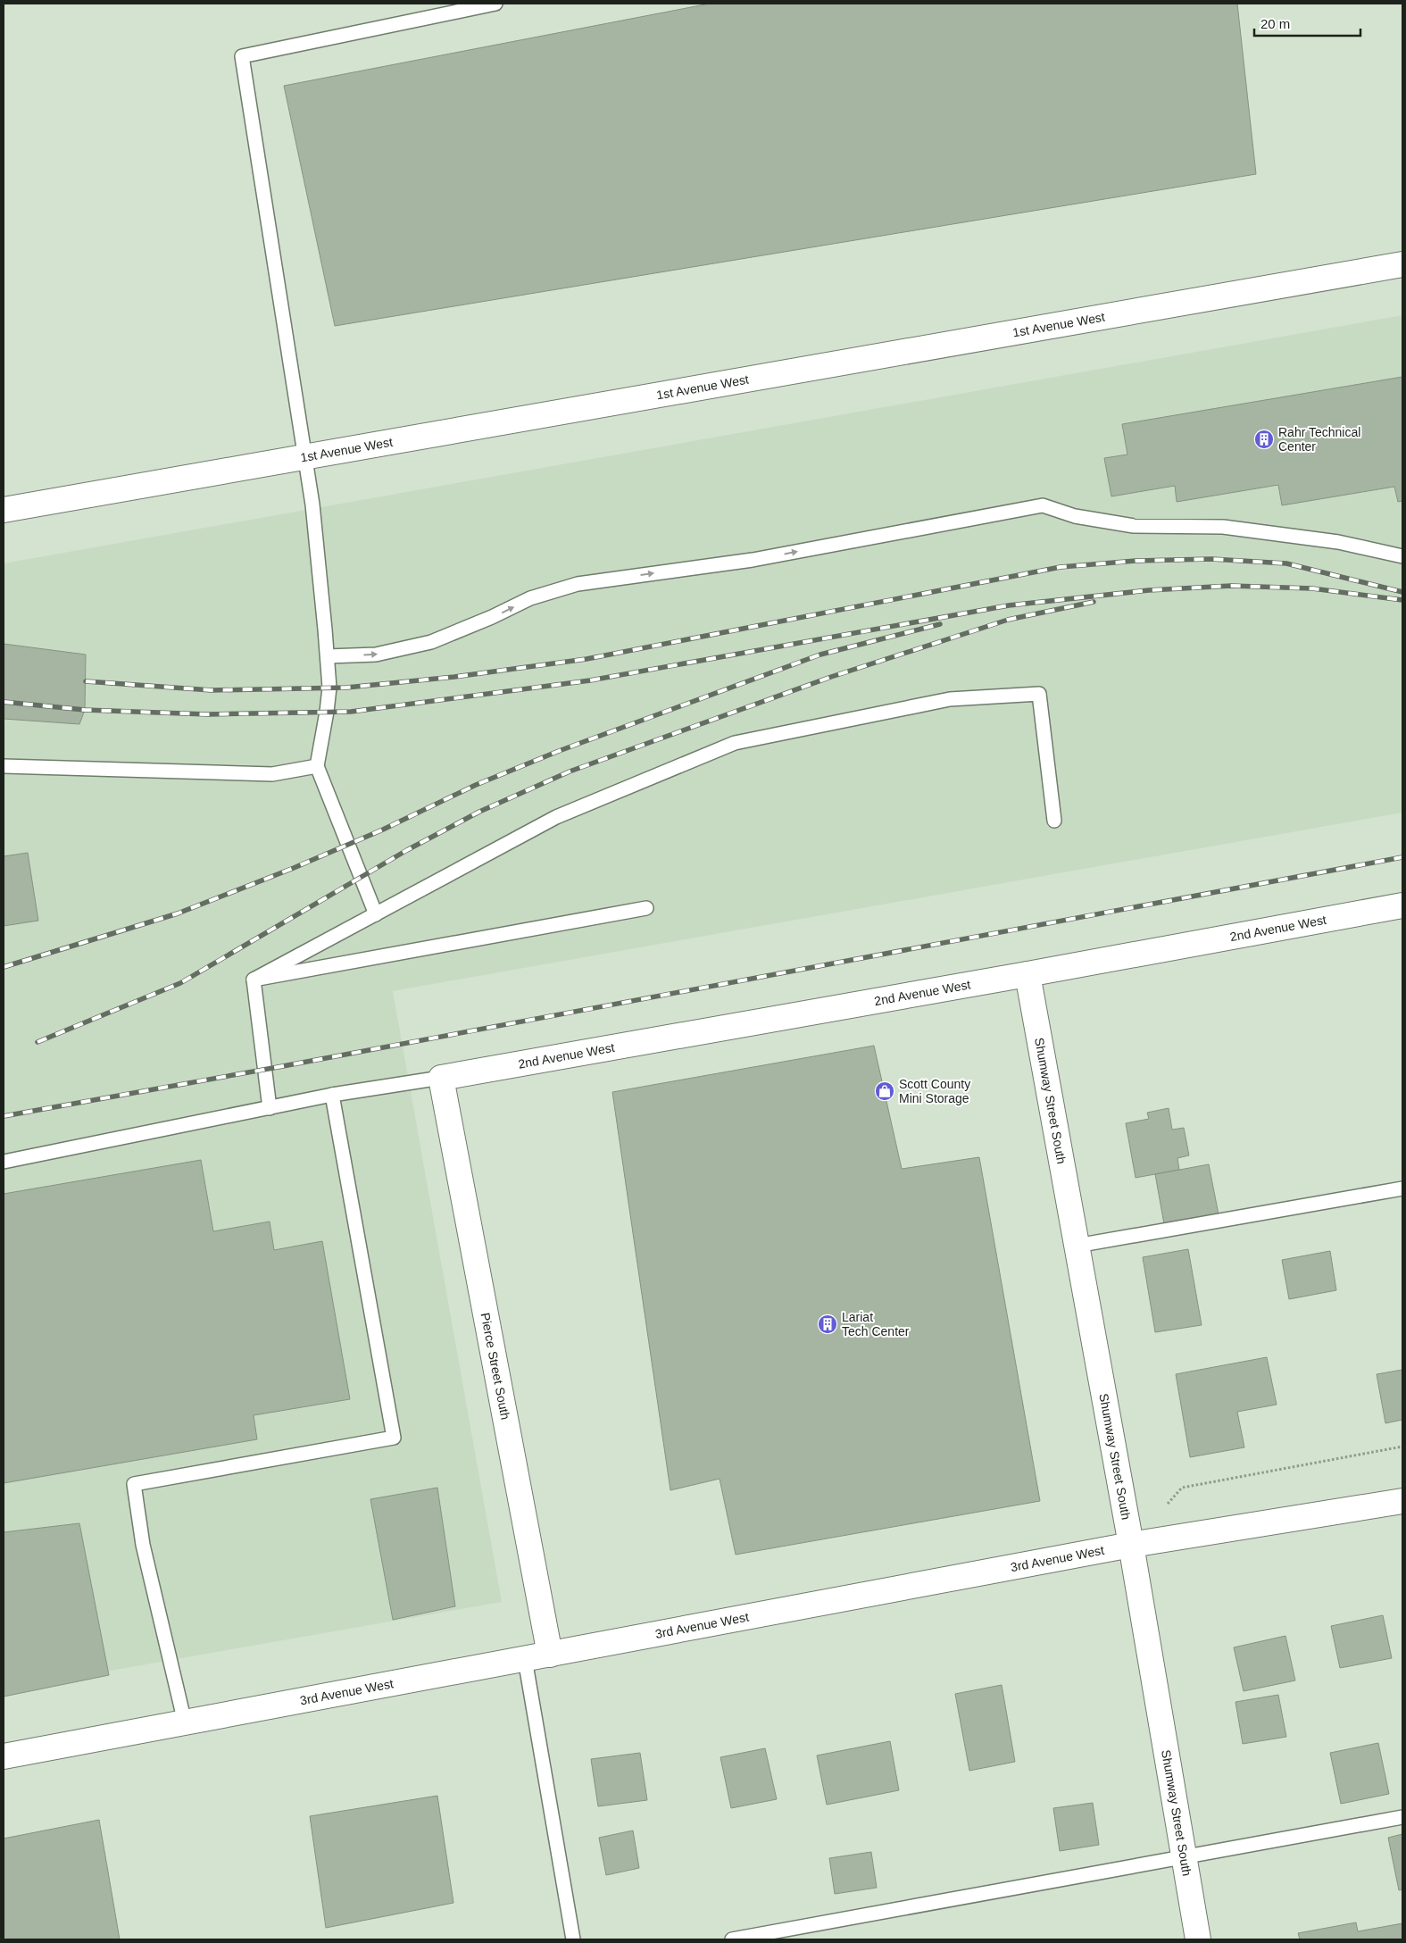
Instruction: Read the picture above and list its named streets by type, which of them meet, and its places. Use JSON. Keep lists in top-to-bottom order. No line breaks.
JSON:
{"streets":{"street":["1st Avenue West","2nd Avenue West","Shumway Street South","Pierce Street South","3rd Avenue West"]},"crossings":[["2nd Avenue West","Shumway Street South"],["2nd Avenue West","Pierce Street South"],["Shumway Street South","3rd Avenue West"],["Pierce Street South","3rd Avenue West"]],"places":{"building":["Rahr Technical Center","Lariat Tech Center"],"shop":["Scott County Mini Storage"]},"scale_bar":"20 m"}
